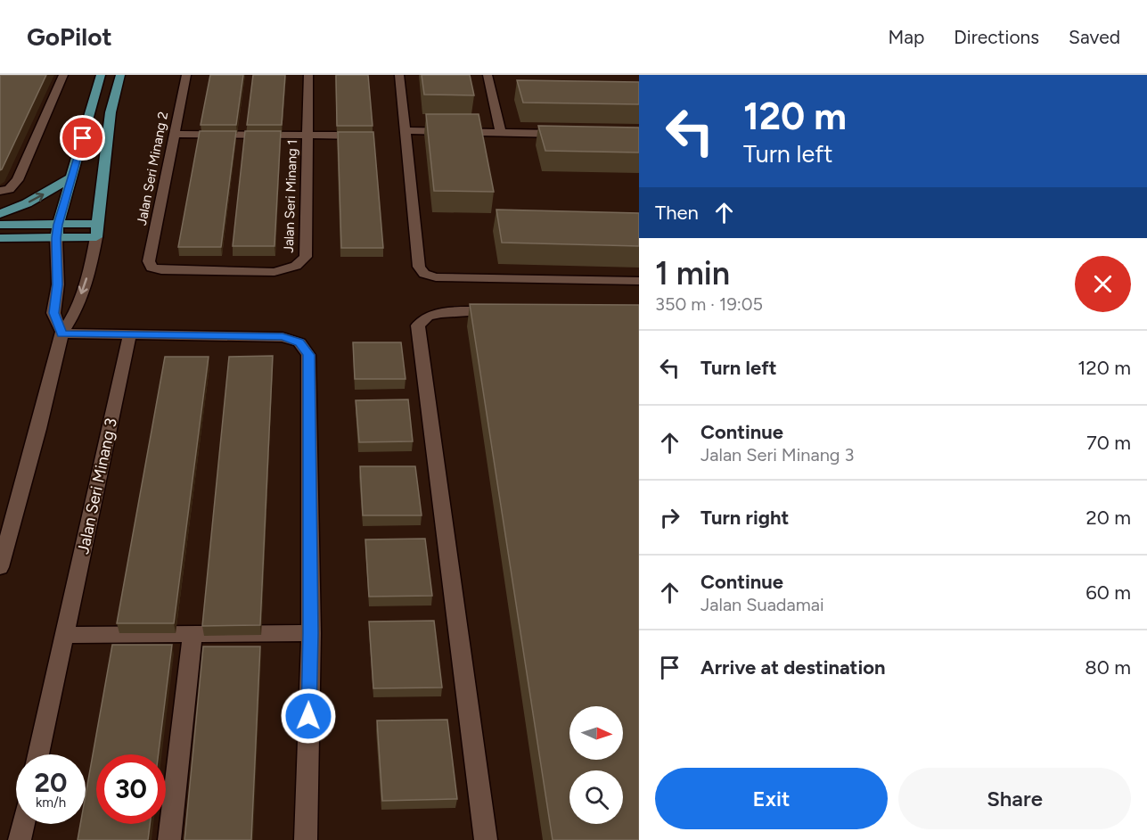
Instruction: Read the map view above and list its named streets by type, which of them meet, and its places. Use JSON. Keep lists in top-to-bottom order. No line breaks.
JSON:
{"streets":{"street":["Jalan Seri Minang 2","Jalan Seri Minang 1","Jalan Seri Minang 3"]},"crossings":[["Jalan Seri Minang 2","Jalan Seri Minang 1"]],"north":"right","page":{"header":"GoPilot","nav":["Map","Directions","Saved"],"turn":["120 m","Turn left"],"then":"Then","heading":["1 min","350 m · 19:05"],"list":[{"name":"Turn left","value":"120 m"},{"name":"Continue","note":"Jalan Seri Minang 3","value":"70 m"},{"name":"Turn right","value":"20 m"},{"name":"Continue","note":"Jalan Suadamai","value":"60 m"},{"name":"Arrive at destination","value":"80 m"}],"speed":"20 km/h","limit":"30","buttons":["Exit","Share"]}}
